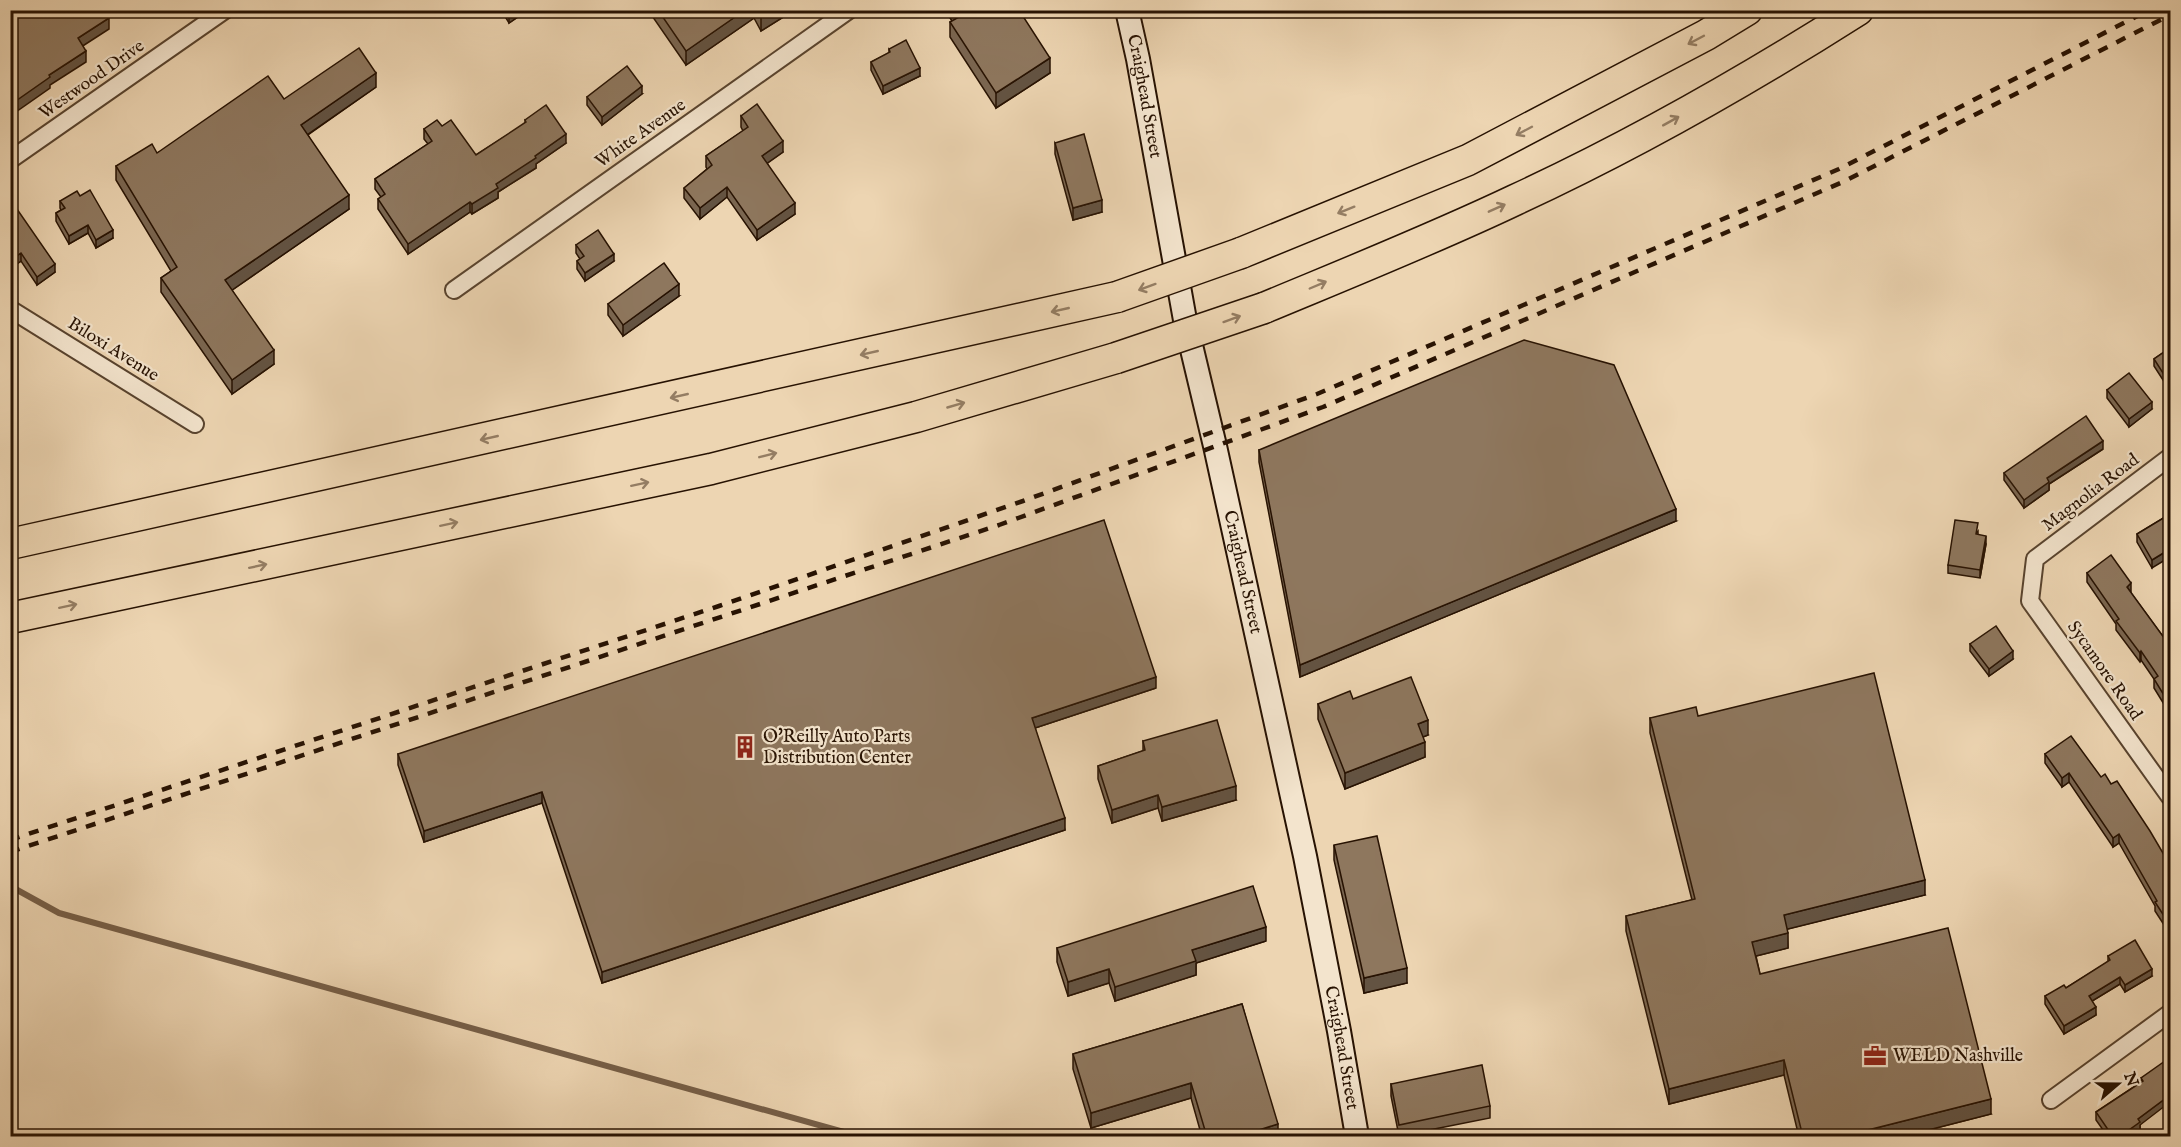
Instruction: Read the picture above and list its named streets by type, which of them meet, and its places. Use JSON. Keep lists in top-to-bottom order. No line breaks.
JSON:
{"streets":{"street":["Westwood Drive","Craighead Street","White Avenue","Biloxi Avenue","Magnolia Road","Sycamore Road"]},"crossings":[["Magnolia Road","Sycamore Road"]],"places":{"building":["O'Reilly Auto Parts Distribution Center"],"office":["WELD Nashville"]},"north":"right"}
